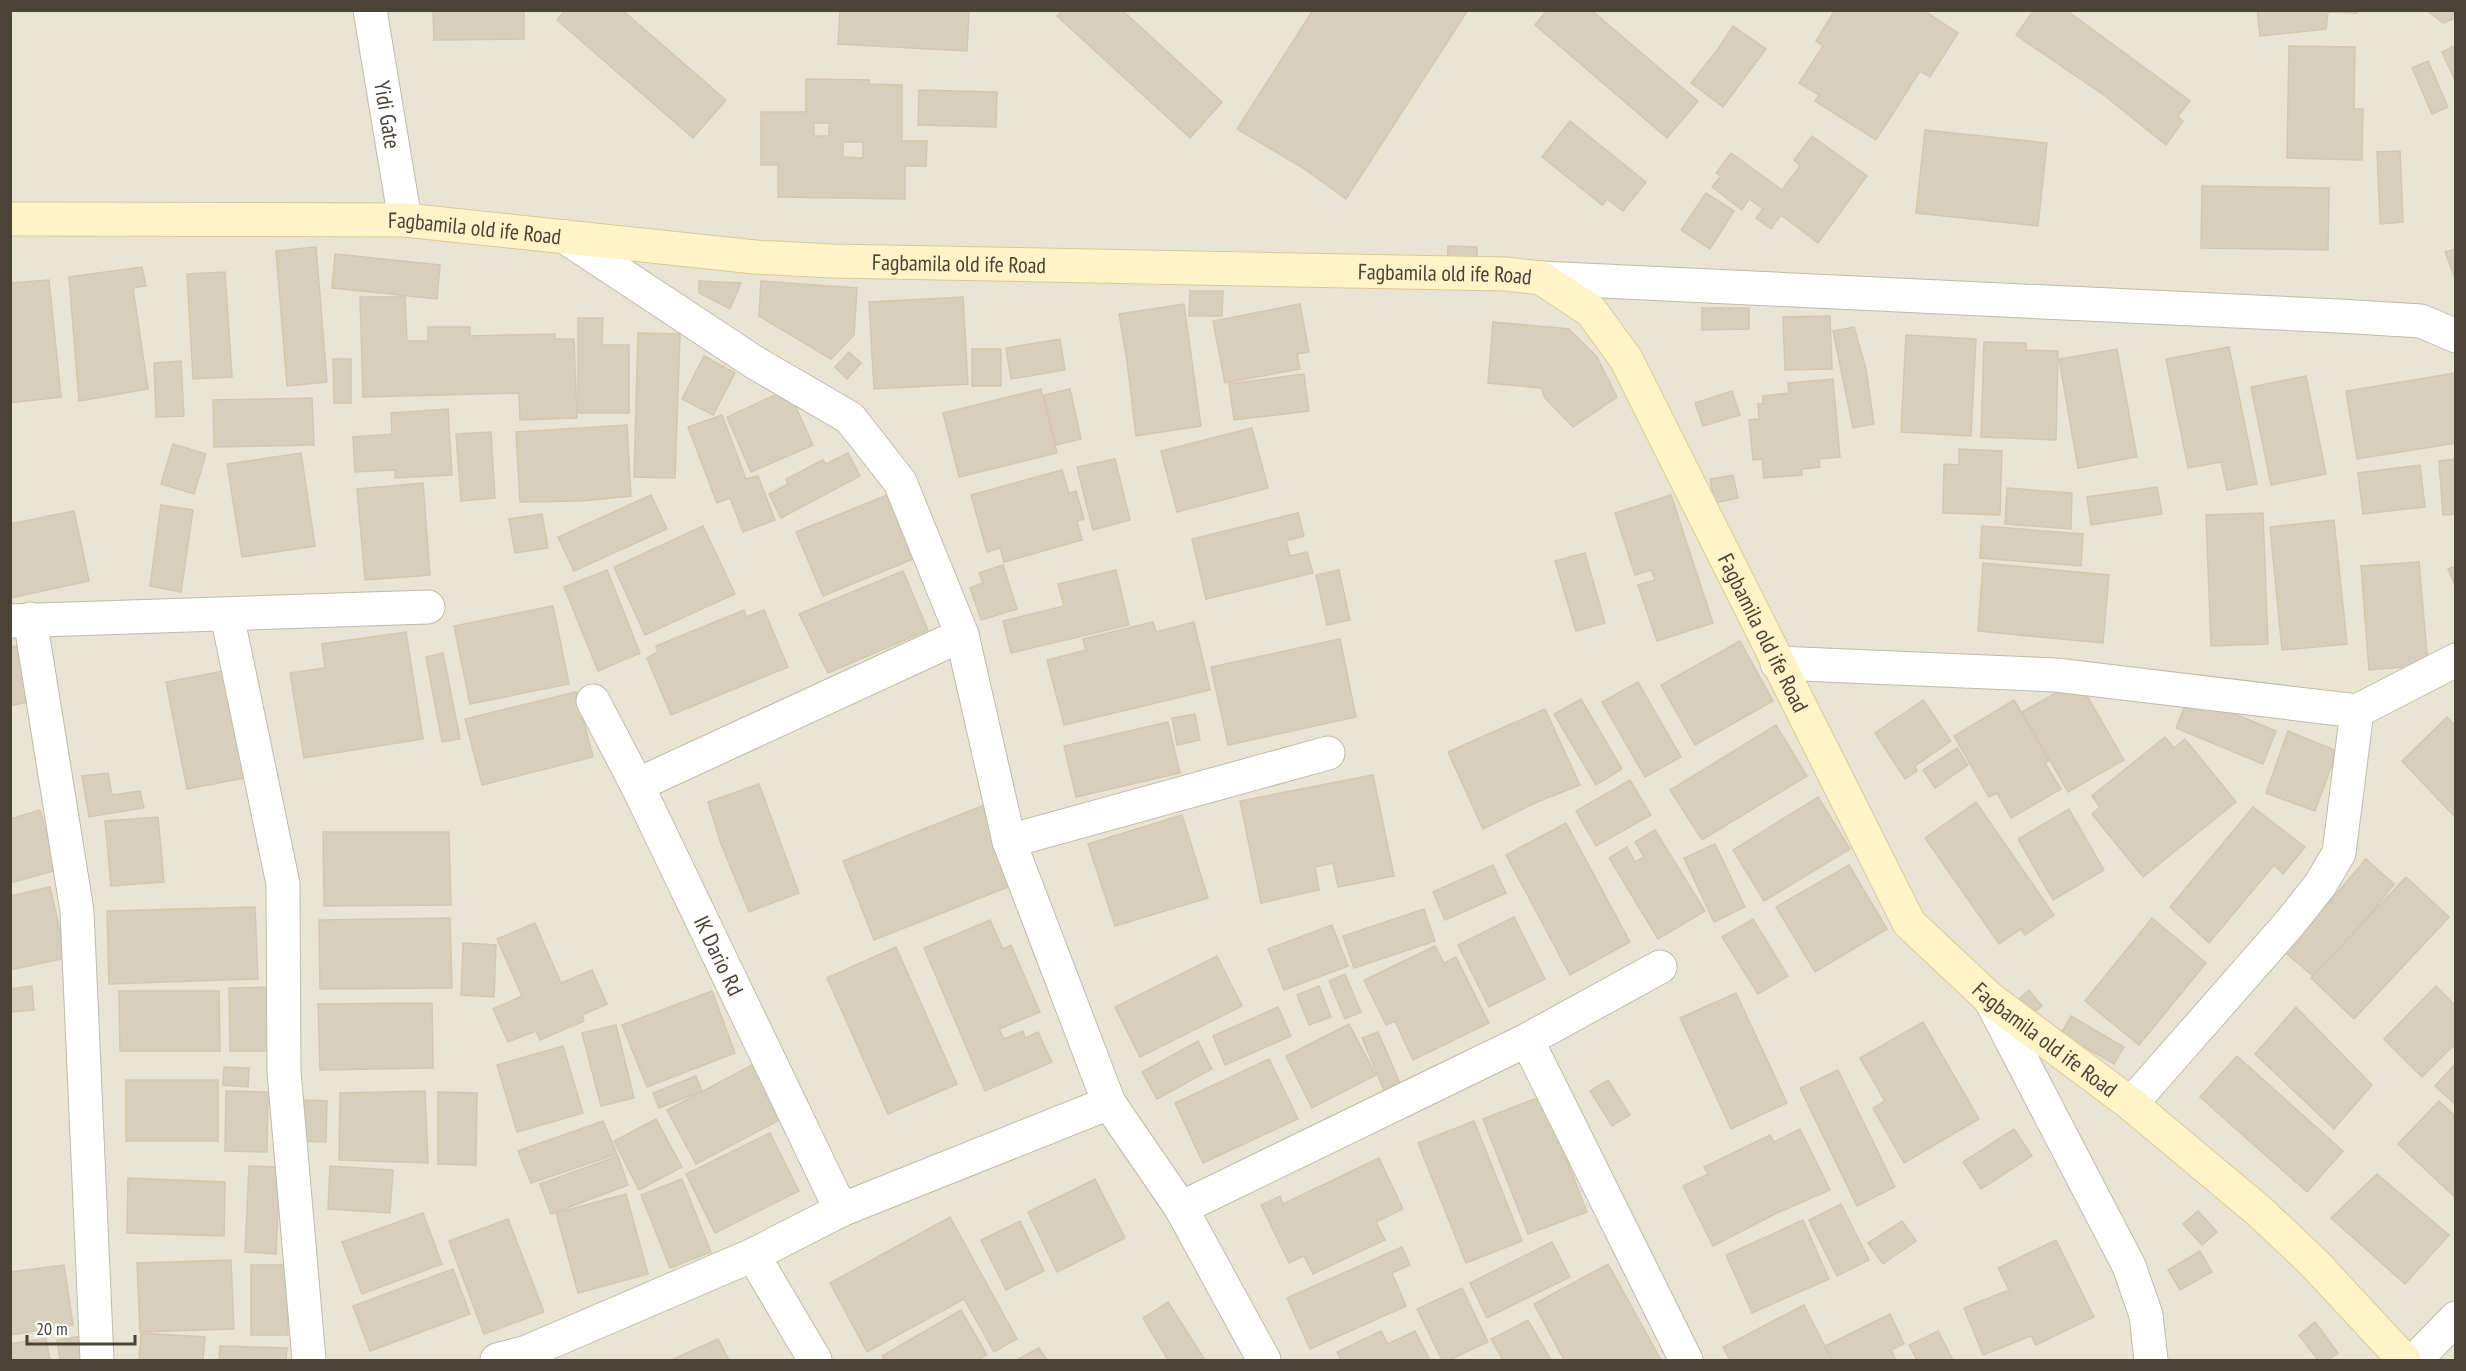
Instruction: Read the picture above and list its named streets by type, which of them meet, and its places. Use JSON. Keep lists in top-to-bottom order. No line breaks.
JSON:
{"streets":{"street":["Yidi Gate","Fagbamila old ife Road","IK Dario Rd"]},"crossings":[["Yidi Gate","Fagbamila old ife Road"]],"scale_bar":"20 m"}
